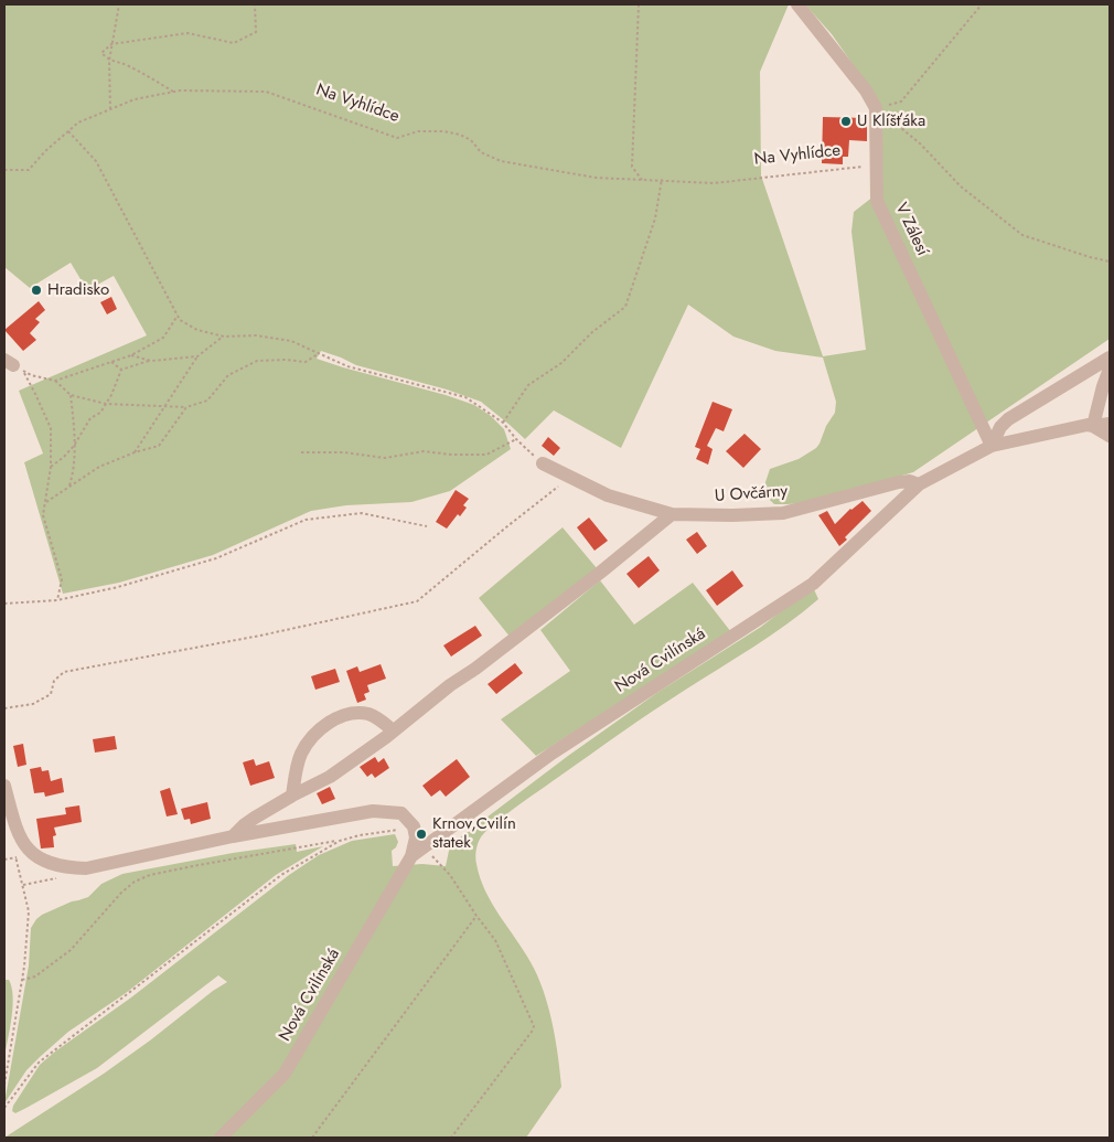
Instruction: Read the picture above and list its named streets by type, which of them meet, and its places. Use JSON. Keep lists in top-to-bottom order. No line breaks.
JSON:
{"streets":{"street":["V Zálesí","U Ovčárny","Nová Cvilínská"],"path":["Na Vyhlídce"]},"crossings":[["Na Vyhlídce","V Zálesí"],["V Zálesí","U Ovčárny"],["U Ovčárny","Nová Cvilínská"]],"places":["U Klíšťáka","Hradisko","Krnov,Cvilín statek"]}
